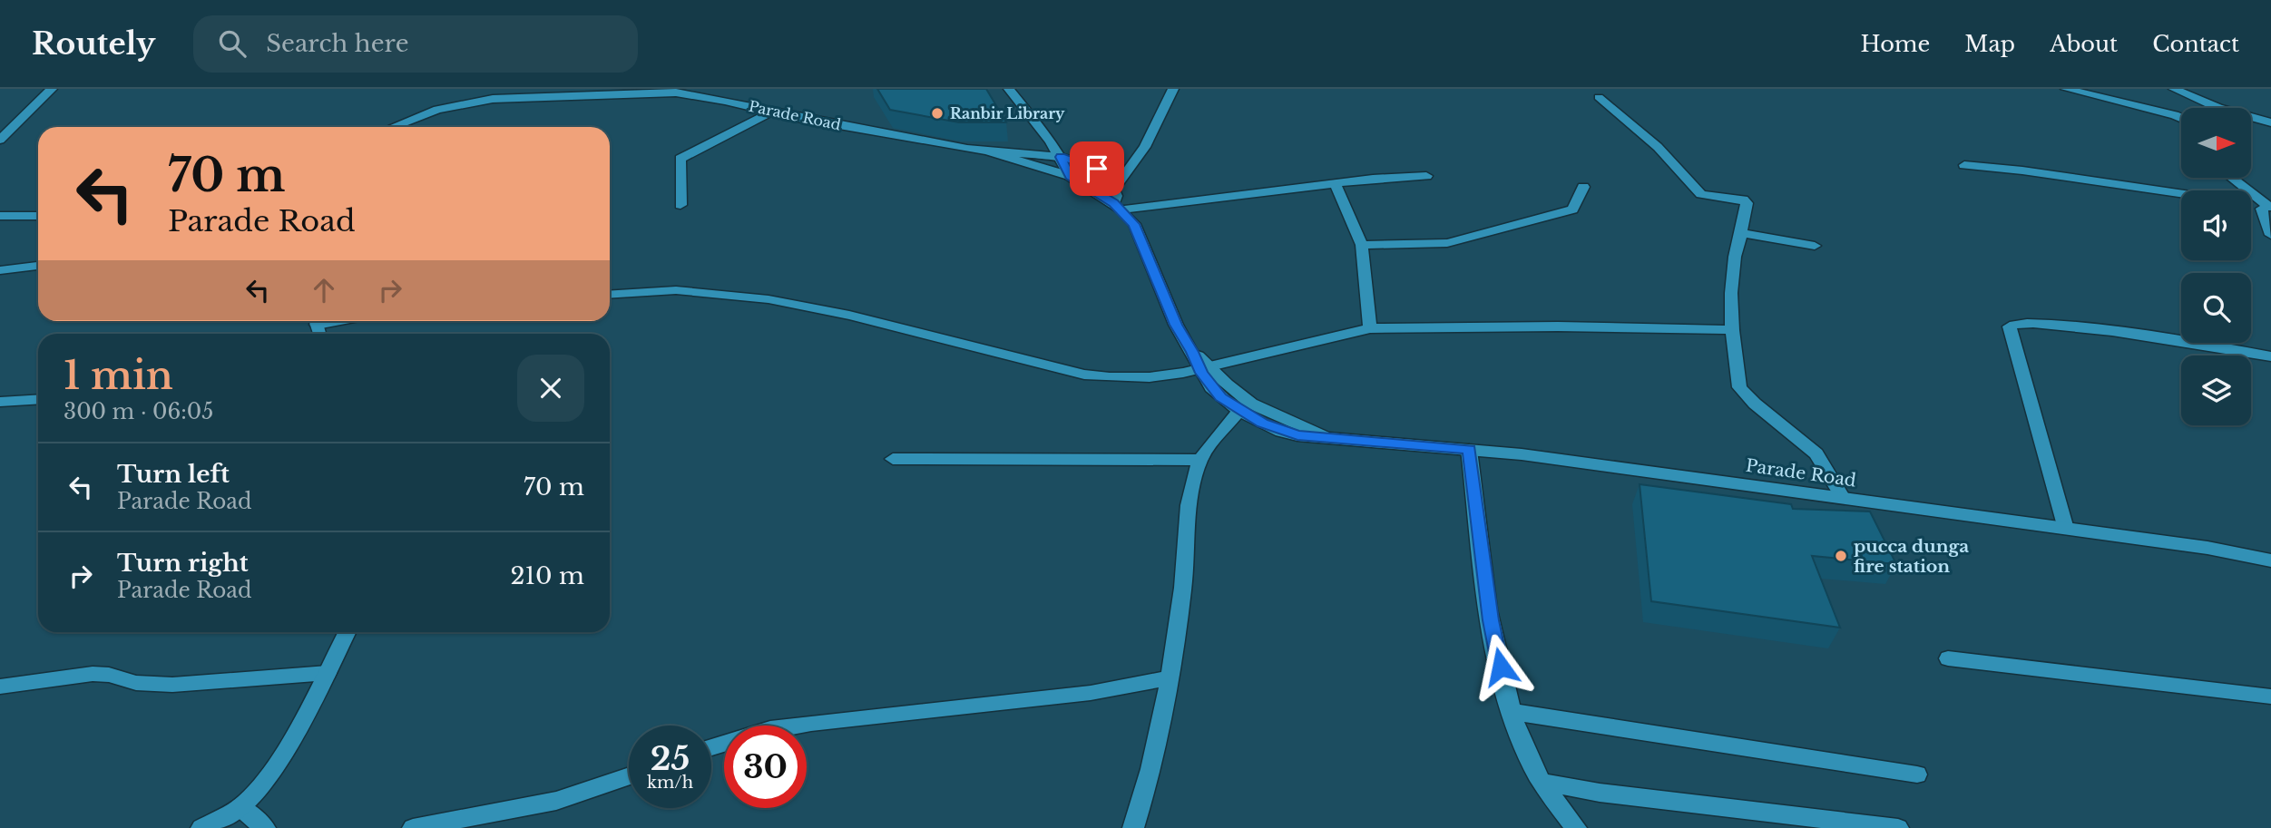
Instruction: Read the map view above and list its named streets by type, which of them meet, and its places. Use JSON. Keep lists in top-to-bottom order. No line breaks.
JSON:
{"streets":{"street":["Parade Road"]},"places":["Ranbir Library","pucca dunga fire station"],"north":"right","page":{"header":"Routely","search":"Search here","nav":["Home","Map","About","Contact"],"turn":["70 m","Parade Road"],"heading":["1 min","300 m · 06:05"],"list":[{"name":"Turn left","note":"Parade Road","value":"70 m"},{"name":"Turn right","note":"Parade Road","value":"210 m"}],"speed":"25 km/h","limit":"30"}}
